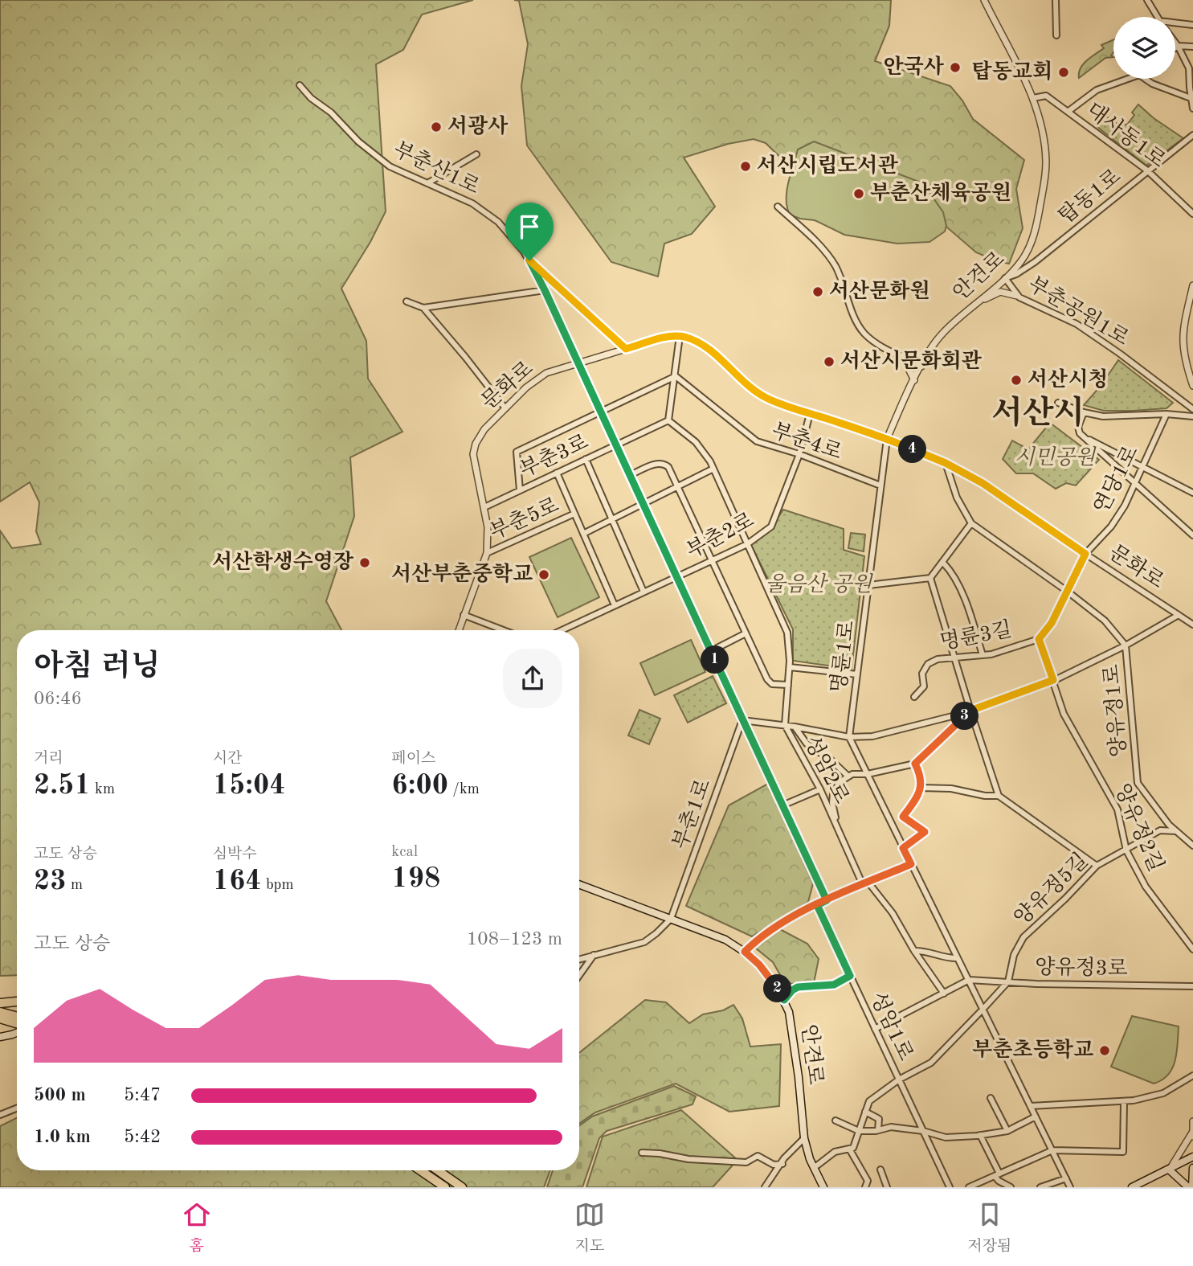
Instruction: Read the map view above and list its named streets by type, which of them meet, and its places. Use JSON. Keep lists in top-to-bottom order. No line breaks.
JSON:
{"streets":{"main road":["안견로"],"street":["대사동1로","부춘산1로","탑동1로","부춘공원1로","문화로","부춘4로","부춘3로","연당1로","부춘5로","부춘2로","명륜3길","명륜1로","양유정1로","성암2로","부춘1로","양유정2길","양유정5길","양유정3로","성암1로"]},"crossings":[["대사동1로","탑동1로"],["대사동1로","안견로"],["부춘산1로","문화로"],["탑동1로","안견로"],["탑동1로","부춘공원1로"],["안견로","부춘공원1로"],["안견로","문화로"],["안견로","명륜1로"],["안견로","부춘1로"],["문화로","부춘3로"],["문화로","연당1로"],["문화로","부춘5로"],["문화로","부춘2로"],["문화로","명륜3길"],["문화로","명륜1로"],["문화로","양유정1로"],["부춘4로","부춘2로"],["부춘4로","명륜1로"],["부춘3로","부춘5로"],["연당1로","명륜3길"],["부춘5로","부춘2로"],["명륜3길","양유정1로"],["명륜3길","양유정2길"],["양유정1로","양유정5길"],["양유정2길","양유정5길"],["양유정5길","양유정3로"],["양유정5길","성암1로"]],"districts":["서산시"],"parks":["시민공원","울음산 공원"],"places":["안국사","탑동교회","서광사","서산시립도서관","부춘산체육공원","서산문화원","서산시문화회관","서산시청","서산학생수영장","서산부춘중학교","부춘초등학교"],"page":{"pins":["4","1","3","2"],"heading":["아침 러닝","06:46"],"stats":[["거리","2.51 km"],["시간","15:04"],["페이스","6:00 /km"],["고도 상승","23 m"],["심박수","164 bpm"],["kcal","198"]],"chart":["고도 상승","108–123 m"],"list":[{"name":"500 m","note":"5:47"},{"name":"1.0 km","note":"5:42"}],"tabs":["홈","지도","저장됨"]}}
